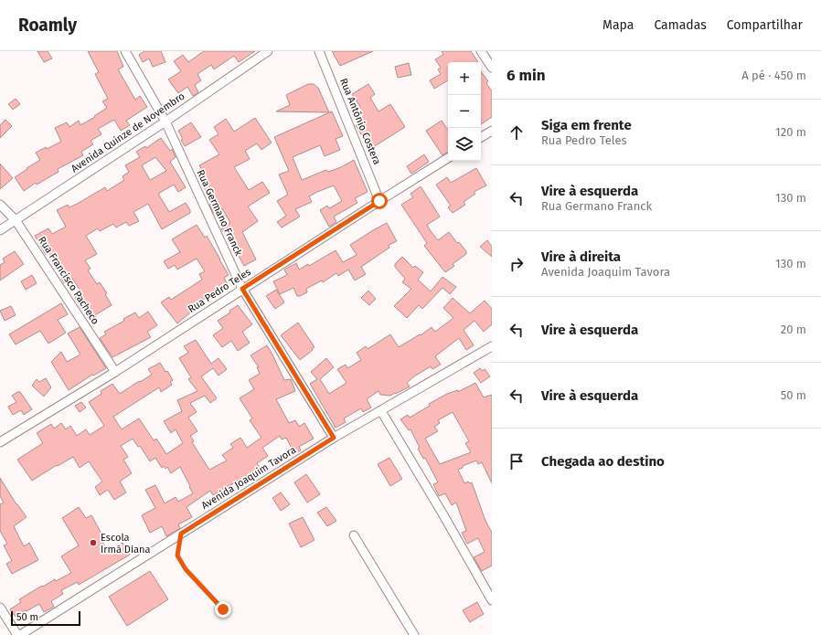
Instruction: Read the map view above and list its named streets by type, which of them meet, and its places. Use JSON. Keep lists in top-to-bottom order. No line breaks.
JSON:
{"streets":{"street":["Rua Antônio Costera","Avenida Quinze de Novembro","Rua Germano Franck","Rua Francisco Pacheco","Rua Pedro Teles","Avenida Joaquim Tavora"]},"crossings":[["Rua Antônio Costera","Rua Pedro Teles"],["Avenida Quinze de Novembro","Rua Germano Franck"],["Avenida Quinze de Novembro","Rua Francisco Pacheco"],["Rua Germano Franck","Rua Pedro Teles"],["Rua Germano Franck","Avenida Joaquim Tavora"],["Rua Francisco Pacheco","Rua Pedro Teles"]],"places":["Escola Irmã Diana"],"scale_bar":"50 m","page":{"header":"Roamly","nav":["Mapa","Camadas","Compartilhar"],"heading":["6 min","A pé · 450 m"],"map_buttons":["+","−"],"list":[["Siga em frente","Rua Pedro Teles","120 m"],["Vire à esquerda","Rua Germano Franck","130 m"],["Vire à direita","Avenida Joaquim Tavora","130 m"],["Vire à esquerda","20 m"],["Vire à esquerda","50 m"],"Chegada ao destino"],"scale":"50 m"}}
